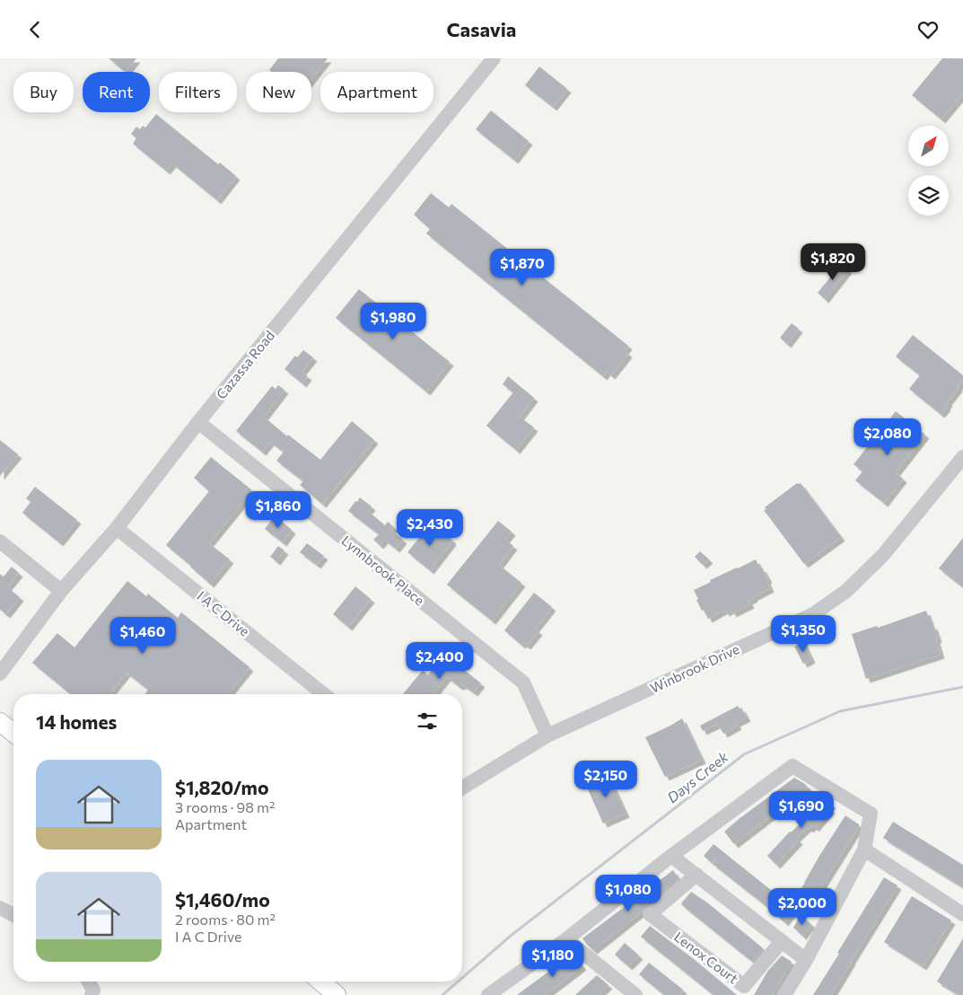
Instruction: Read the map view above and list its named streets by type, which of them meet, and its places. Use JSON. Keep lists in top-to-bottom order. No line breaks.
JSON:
{"streets":{"street":["Cazassa Road","Lynnbrook Place","I A C Drive","Winbrook Drive","Lenox Court"]},"crossings":[["Cazassa Road","Lynnbrook Place"],["Cazassa Road","I A C Drive"],["Lynnbrook Place","Winbrook Drive"]],"water":["Days Creek"],"north":"top right","page":{"header":"Casavia","chip":["Buy","Rent","Filters","New","Apartment"],"price":["$1,820","$1,870","$1,980","$2,080","$1,860","$2,430","$1,350","$1,460","$2,400","$2,150","$1,690","$1,080","$2,000","$1,180"],"heading":"14 homes","list":[{"name":"$1,820/mo","note":"3 rooms · 98 m² · Apartment"},{"name":"$1,460/mo","note":"2 rooms · 80 m² · I A C Drive"}]}}
